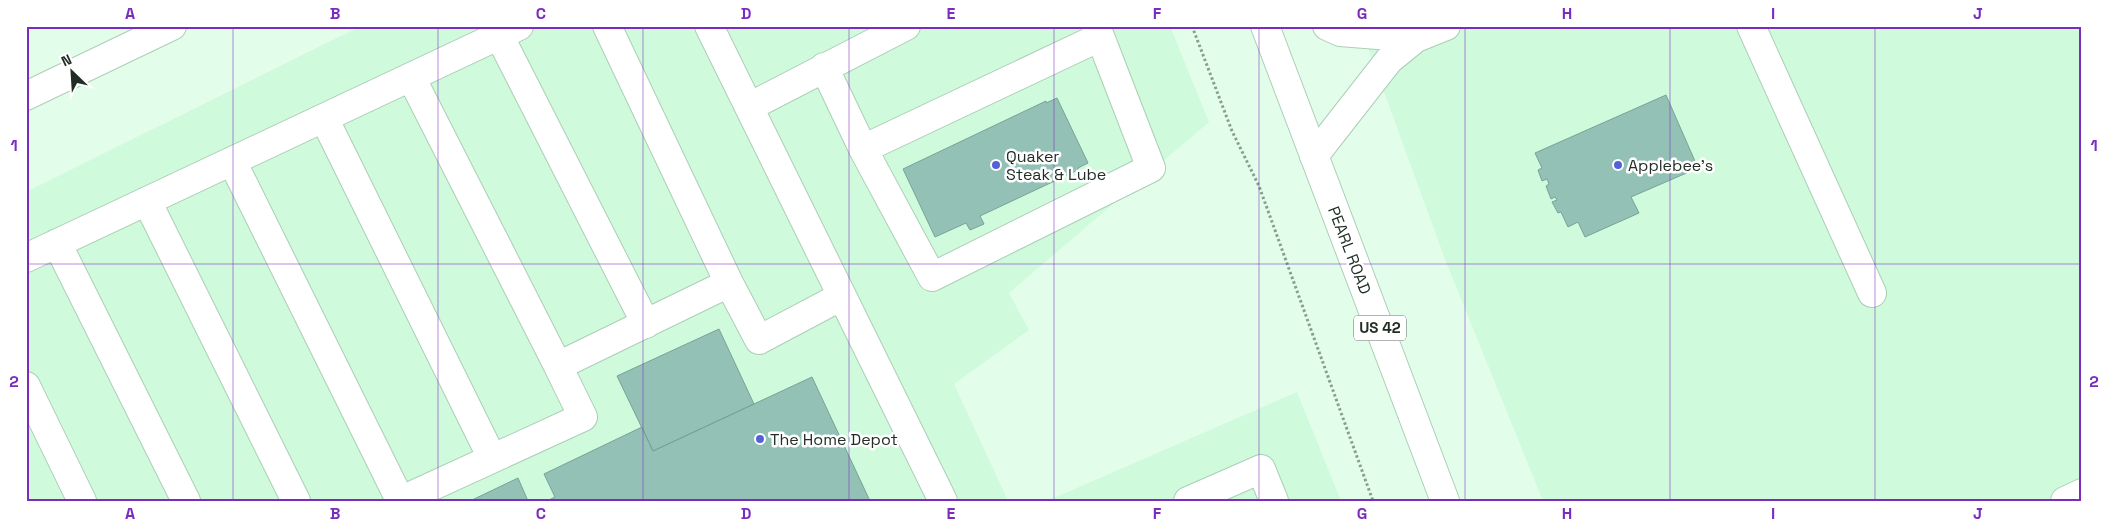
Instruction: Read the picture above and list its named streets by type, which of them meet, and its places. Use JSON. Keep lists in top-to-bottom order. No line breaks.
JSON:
{"streets":{"main road":["PEARL ROAD","US 42"]},"places":["Quaker Steak & Lube","Applebee's","The Home Depot"],"north":"top left","grid":{"columns":["A","B","C","D","E","F","G","H","I","J"],"rows":["1","2"]}}
